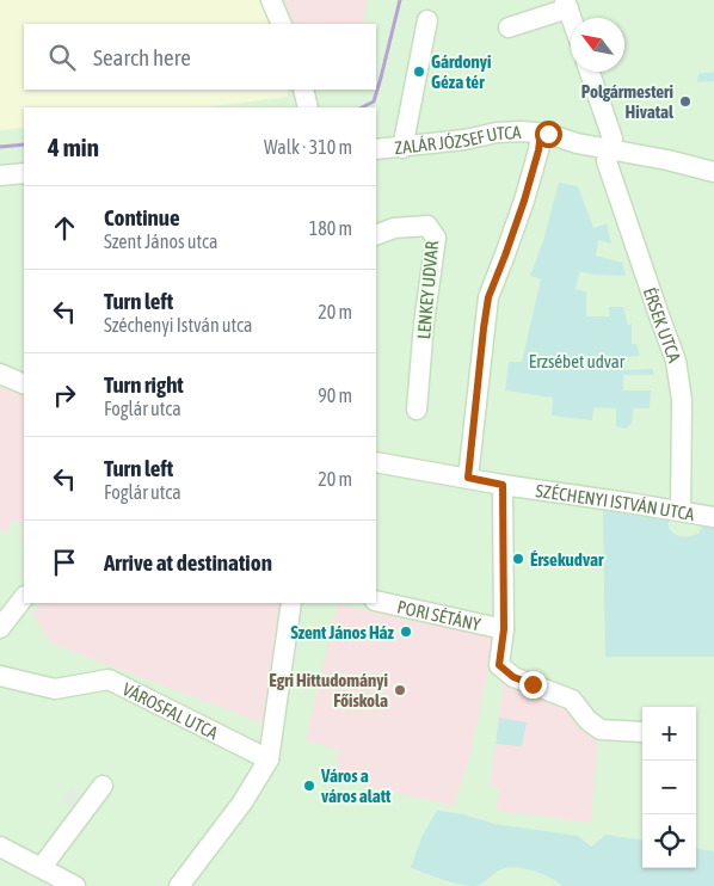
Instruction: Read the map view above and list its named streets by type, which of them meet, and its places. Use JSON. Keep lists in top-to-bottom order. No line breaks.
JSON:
{"streets":{"street":["ZALÁR JÓZSEF UTCA","LENKEY UDVAR","ÉRSEK UTCA","SZÉCHENYI ISTVÁN UTCA","PORI SÉTÁNY","VÁROSFAL UTCA"]},"crossings":[["ZALÁR JÓZSEF UTCA","ÉRSEK UTCA"],["ÉRSEK UTCA","SZÉCHENYI ISTVÁN UTCA"]],"parks":["Erzsébet udvar"],"places":["Gárdonyi Géza tér","Polgármesteri Hivatal","Érsekudvar","Szent János Ház","Egri Hittudományi Főiskola","Város a város alatt"],"north":"top left","page":{"search":"Search here","heading":["4 min","Walk · 310 m"],"list":[["Continue","Szent János utca","180 m"],["Turn left","Széchenyi István utca","20 m"],["Turn right","Foglár utca","90 m"],["Turn left","Foglár utca","20 m"],"Arrive at destination"],"map_buttons":["+","−"]}}
